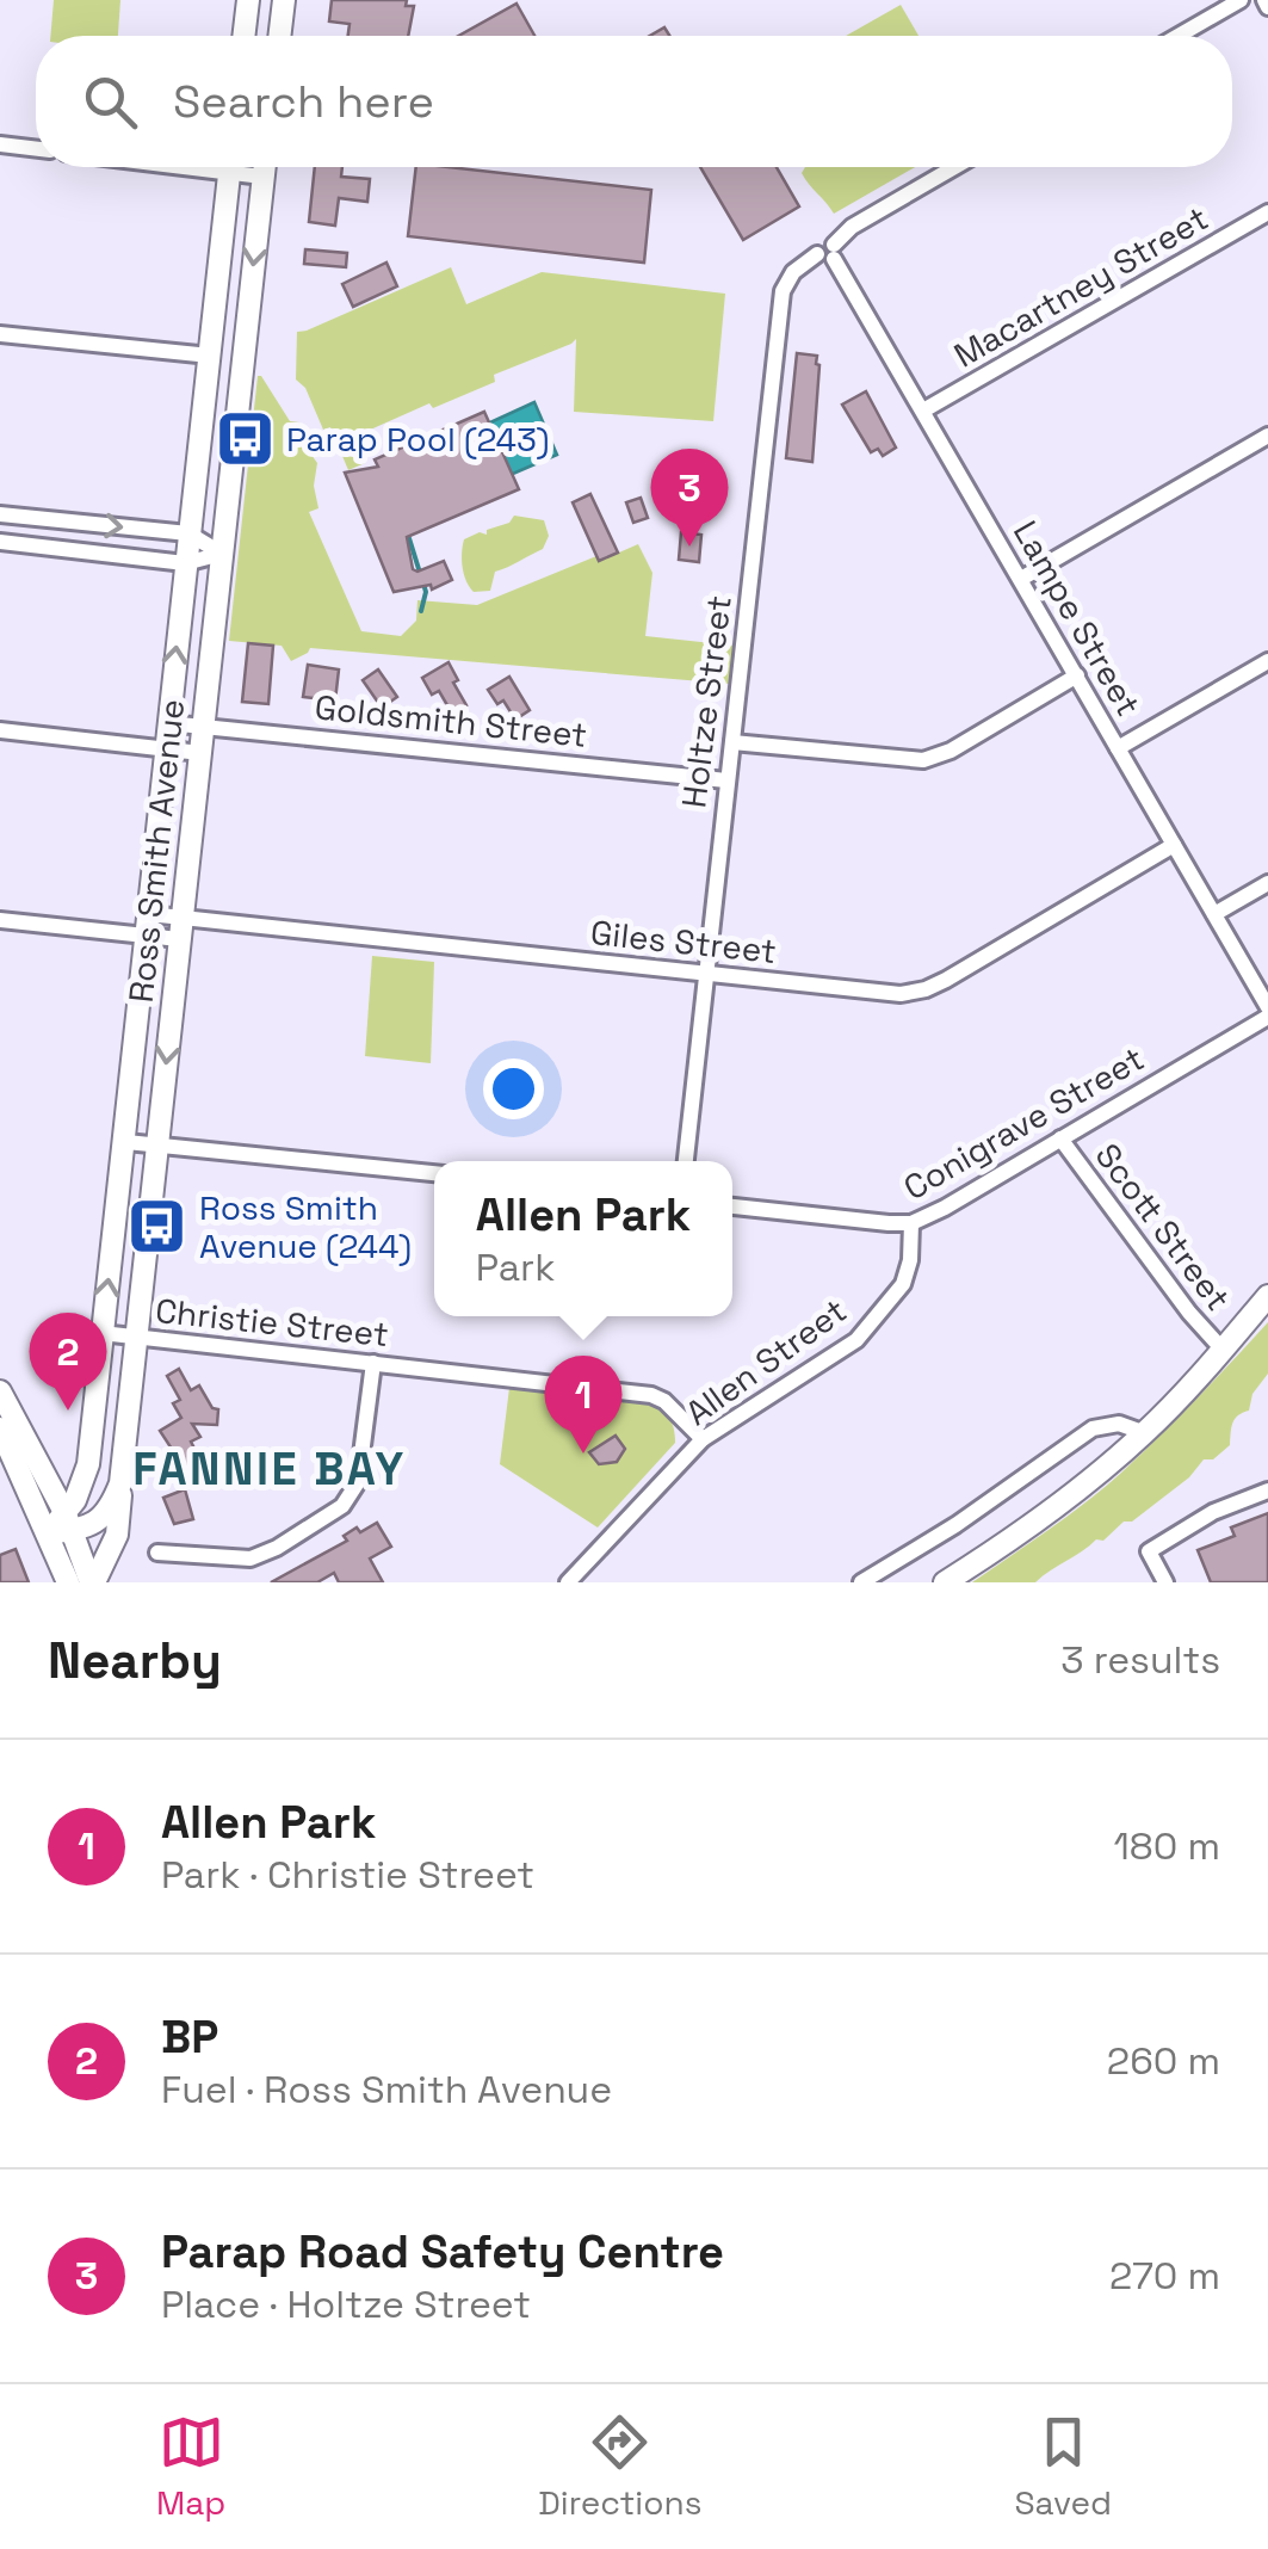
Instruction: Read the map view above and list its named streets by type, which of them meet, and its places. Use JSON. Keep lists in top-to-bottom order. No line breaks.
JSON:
{"streets":{"street":["Macartney Street","Lampe Street","Holtze Street","Goldsmith Street","Ross Smith Avenue","Giles Street","Conigrave Street","Scott Street","Christie Street","Allen Street"]},"crossings":[["Macartney Street","Lampe Street"],["Lampe Street","Holtze Street"],["Lampe Street","Giles Street"],["Holtze Street","Goldsmith Street"],["Holtze Street","Giles Street"],["Goldsmith Street","Ross Smith Avenue"],["Ross Smith Avenue","Giles Street"],["Ross Smith Avenue","Christie Street"],["Conigrave Street","Scott Street"],["Conigrave Street","Allen Street"],["Christie Street","Allen Street"]],"districts":["FANNIE BAY"],"places":{"bus stop":["Parap Pool (243)","Ross Smith Avenue (244)"]},"page":{"search":"Search here","pins":["3","2","1"],"popup":["Allen Park","Park"],"heading":["Nearby","3 results"],"list":[{"mark":"1","name":"Allen Park","note":"Park · Christie Street","value":"180 m"},{"mark":"2","name":"BP","note":"Fuel · Ross Smith Avenue","value":"260 m"},{"mark":"3","name":"Parap Road Safety Centre","note":"Place · Holtze Street","value":"270 m"}],"nav":["Map","Directions","Saved"]}}
